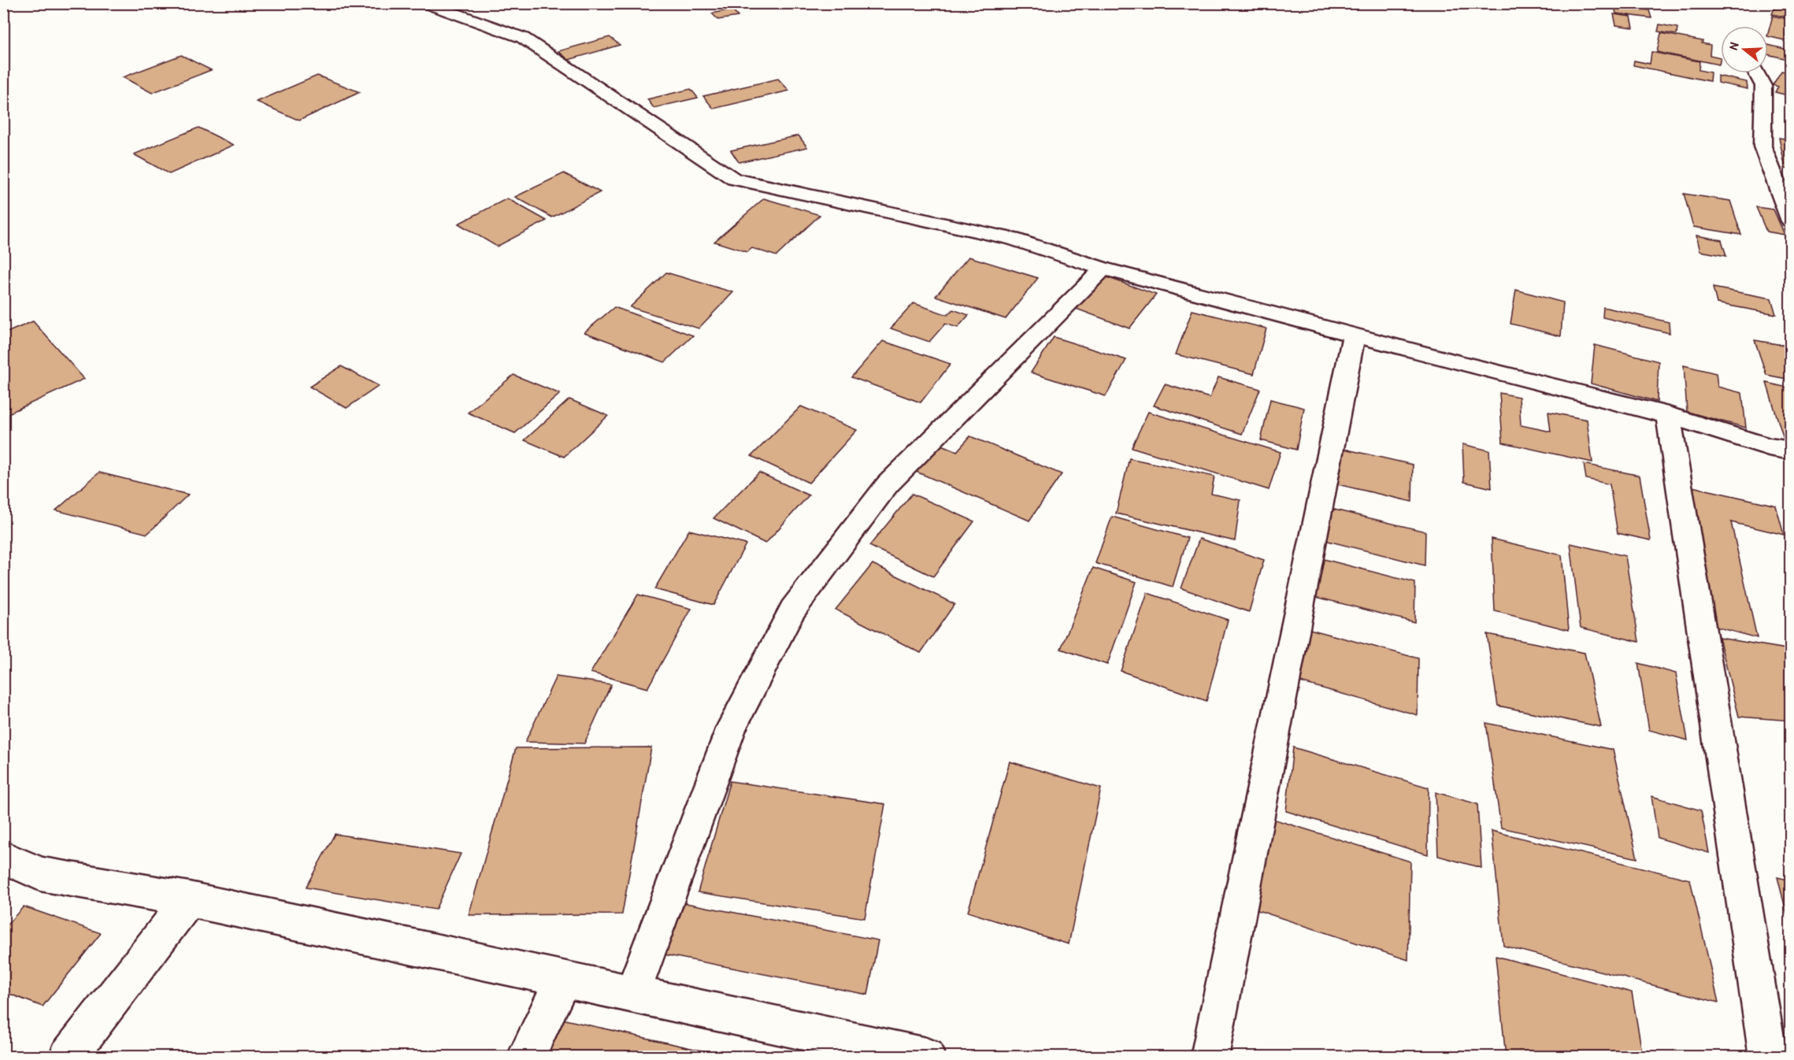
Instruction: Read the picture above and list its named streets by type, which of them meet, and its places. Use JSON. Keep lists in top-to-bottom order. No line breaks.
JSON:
{"north":"left"}
